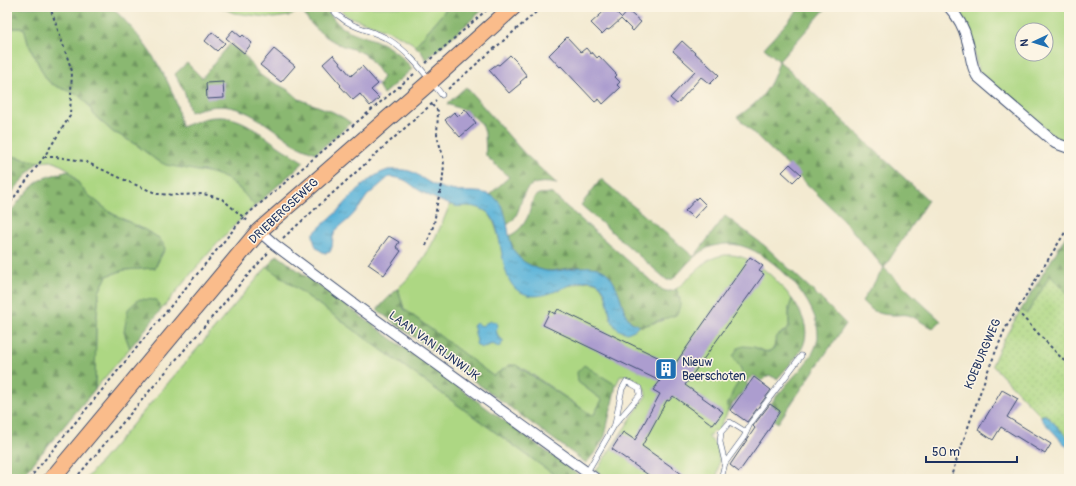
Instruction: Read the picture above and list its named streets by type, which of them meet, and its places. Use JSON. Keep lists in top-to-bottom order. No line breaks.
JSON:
{"streets":{"main road":["DRIEBERGSEWEG"],"street":["LAAN VAN RIJNWIJK"],"path":["KOEBURGWEG"]},"crossings":[["DRIEBERGSEWEG","LAAN VAN RIJNWIJK"]],"places":{"building":["Nieuw Beerschoten"]},"scale_bar":"50 m","north":"left"}
